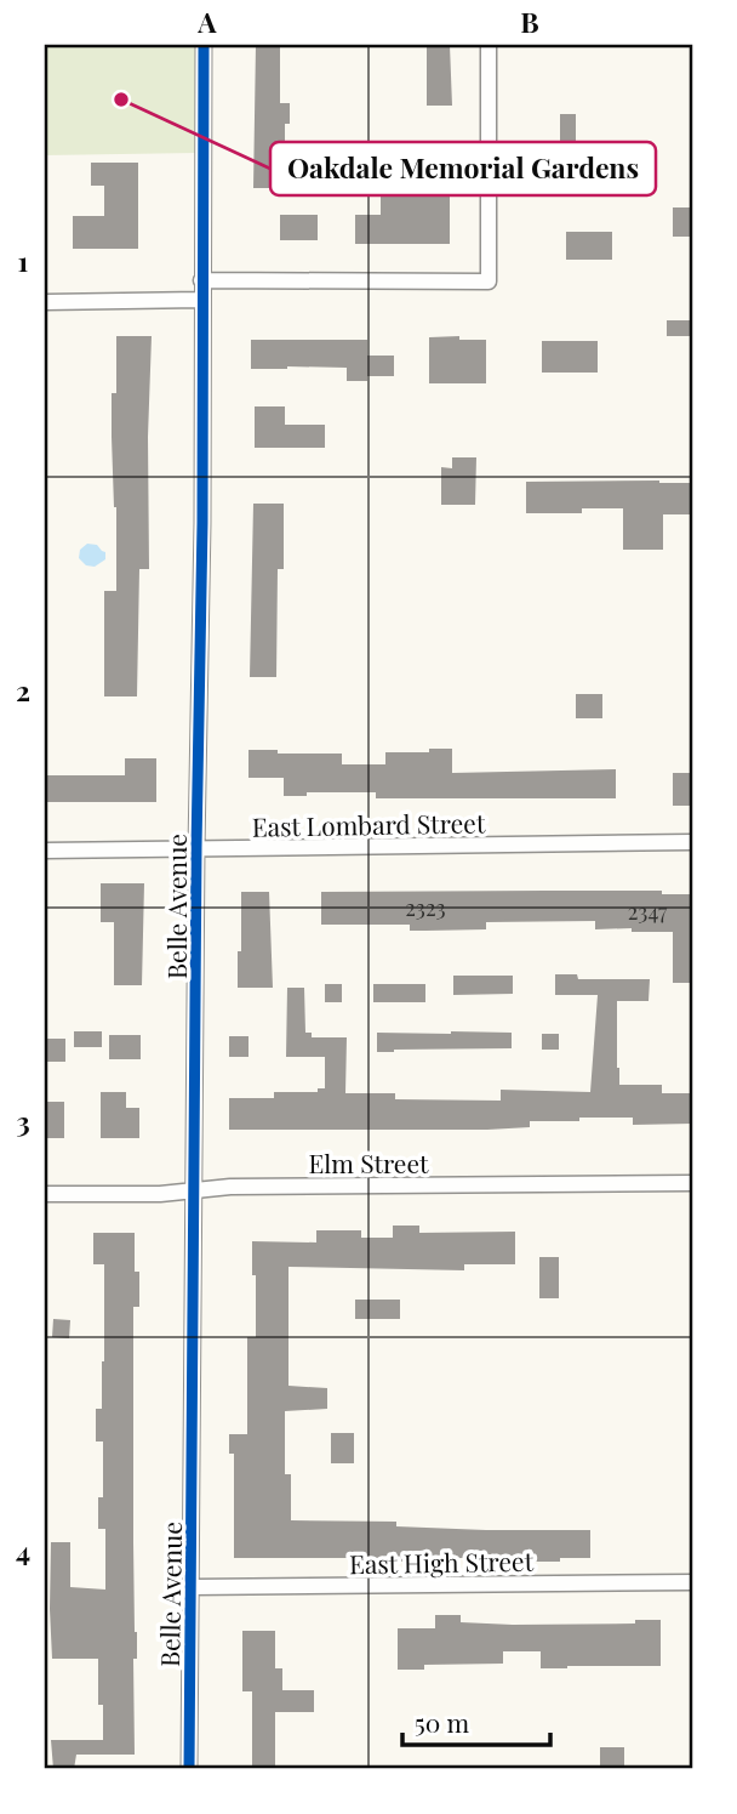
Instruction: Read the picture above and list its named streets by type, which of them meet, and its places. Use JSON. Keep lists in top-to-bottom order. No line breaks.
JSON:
{"streets":{"street":["East Lombard Street","Belle Avenue","Elm Street","East High Street"]},"crossings":[["East Lombard Street","Belle Avenue"],["Belle Avenue","Elm Street"],["Belle Avenue","East High Street"]],"places":["Oakdale Memorial Gardens"],"house_numbers":["2323","2347"],"scale_bar":"50 m","grid":{"columns":["A","B"],"rows":["1","2","3","4"]}}
